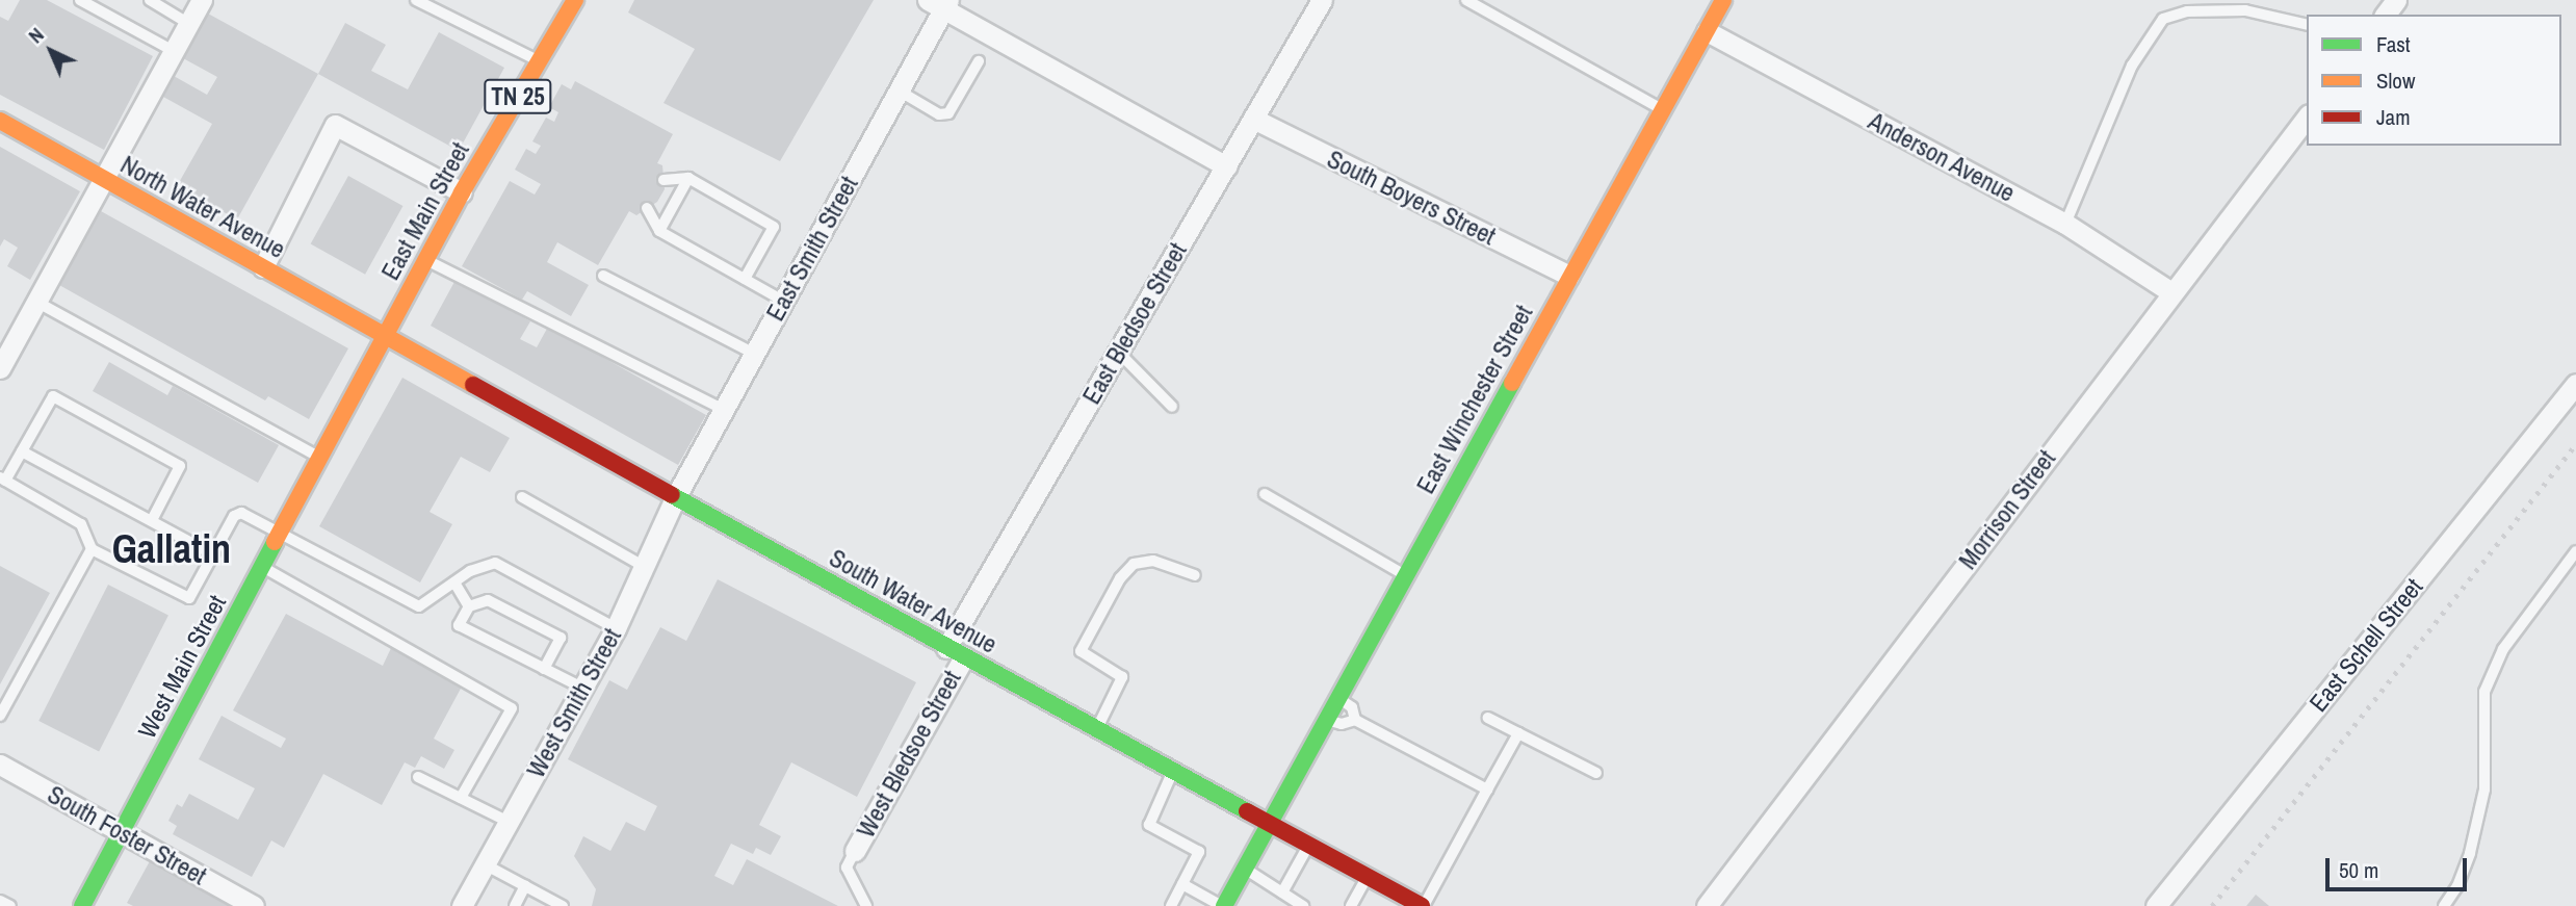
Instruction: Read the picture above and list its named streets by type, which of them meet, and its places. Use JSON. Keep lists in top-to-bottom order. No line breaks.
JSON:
{"streets":{"main road":["TN 25","North Water Avenue","East Main Street","East Winchester Street","South Water Avenue","West Main Street"],"street":["Anderson Avenue","South Boyers Street","East Smith Street","East Bledsoe Street","Morrison Street","East Schell Street","West Smith Street","West Bledsoe Street","South Foster Street"]},"crossings":[["Anderson Avenue","East Winchester Street"],["Anderson Avenue","Morrison Street"],["South Boyers Street","East Bledsoe Street"],["South Boyers Street","East Winchester Street"],["North Water Avenue","East Main Street"],["North Water Avenue","South Water Avenue"],["North Water Avenue","West Main Street"],["East Main Street","South Water Avenue"],["East Main Street","West Main Street"],["East Smith Street","South Water Avenue"],["East Smith Street","West Smith Street"],["East Bledsoe Street","South Water Avenue"],["East Bledsoe Street","West Bledsoe Street"],["East Winchester Street","South Water Avenue"],["South Water Avenue","West Main Street"],["South Water Avenue","West Smith Street"],["South Water Avenue","West Bledsoe Street"],["West Main Street","South Foster Street"]],"districts":["Gallatin"],"legend":["Fast","Slow","Jam"],"scale_bar":"50 m","north":"top left"}
